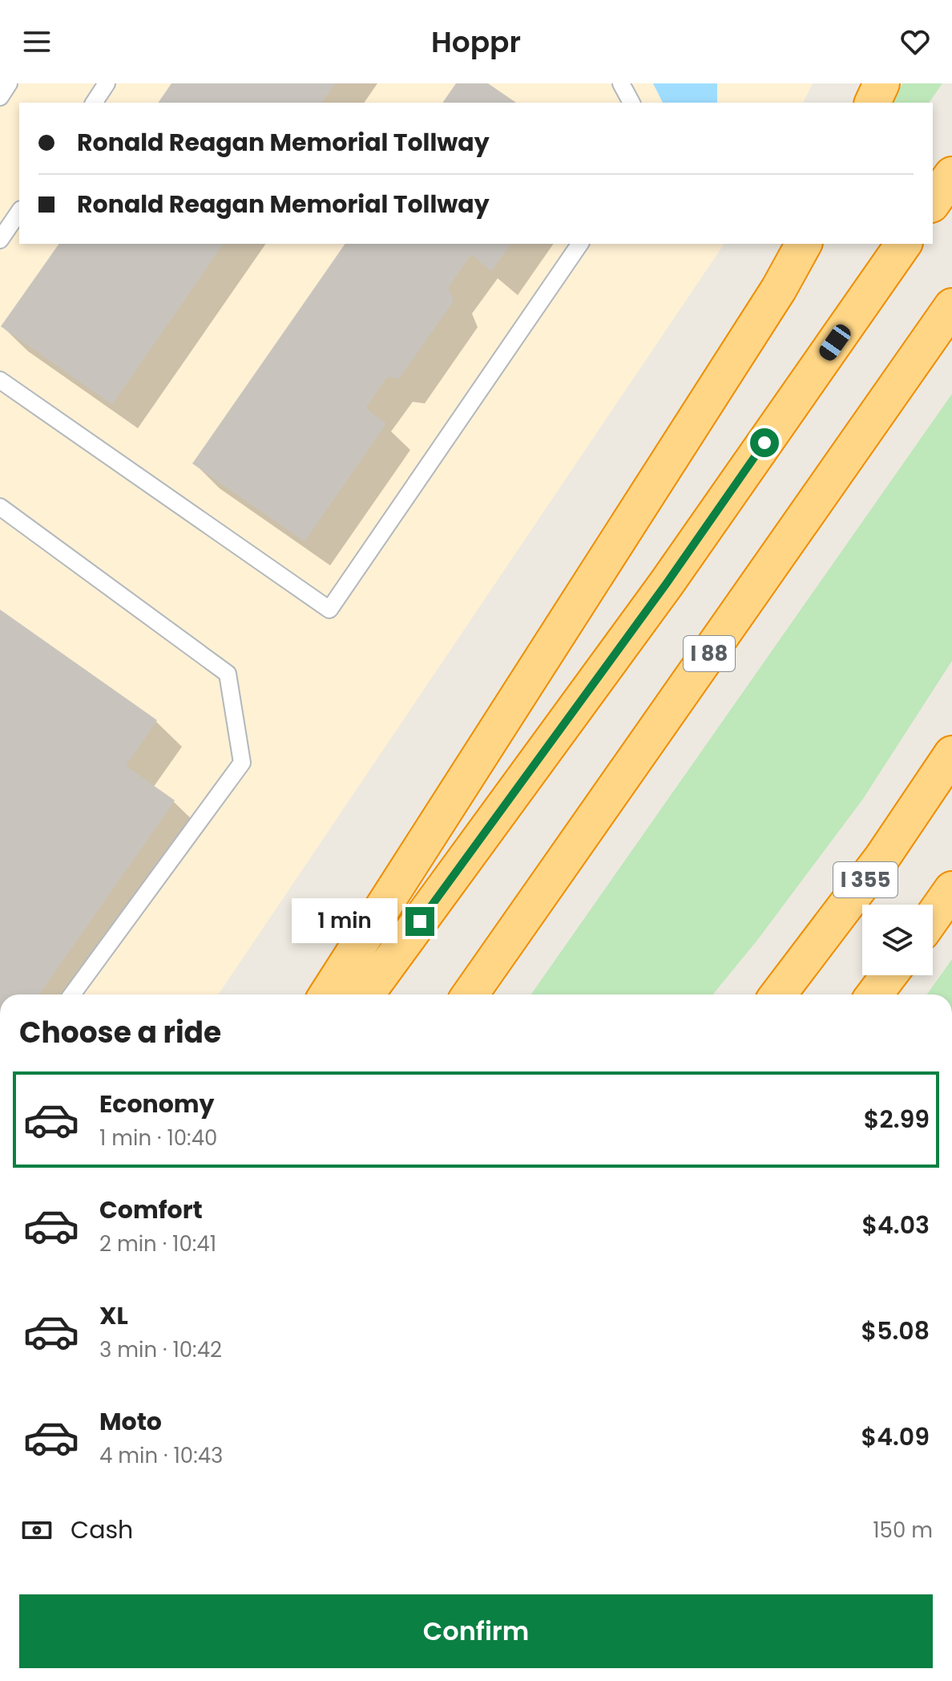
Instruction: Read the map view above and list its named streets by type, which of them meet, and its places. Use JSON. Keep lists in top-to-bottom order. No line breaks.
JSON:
{"streets":{"highway":["I 88","I 355"]},"page":{"header":"Hoppr","banner":["Ronald Reagan Memorial Tollway","Ronald Reagan Memorial Tollway"],"bubble":"1 min","heading":"Choose a ride","list":[{"name":"Economy","note":"1 min · 10:40","value":"$2.99"},{"name":"Comfort","note":"2 min · 10:41","value":"$4.03"},{"name":"XL","note":"3 min · 10:42","value":"$5.08"},{"name":"Moto","note":"4 min · 10:43","value":"$4.09"}],"pay":["Cash","150 m"],"buttons":"Confirm"}}
